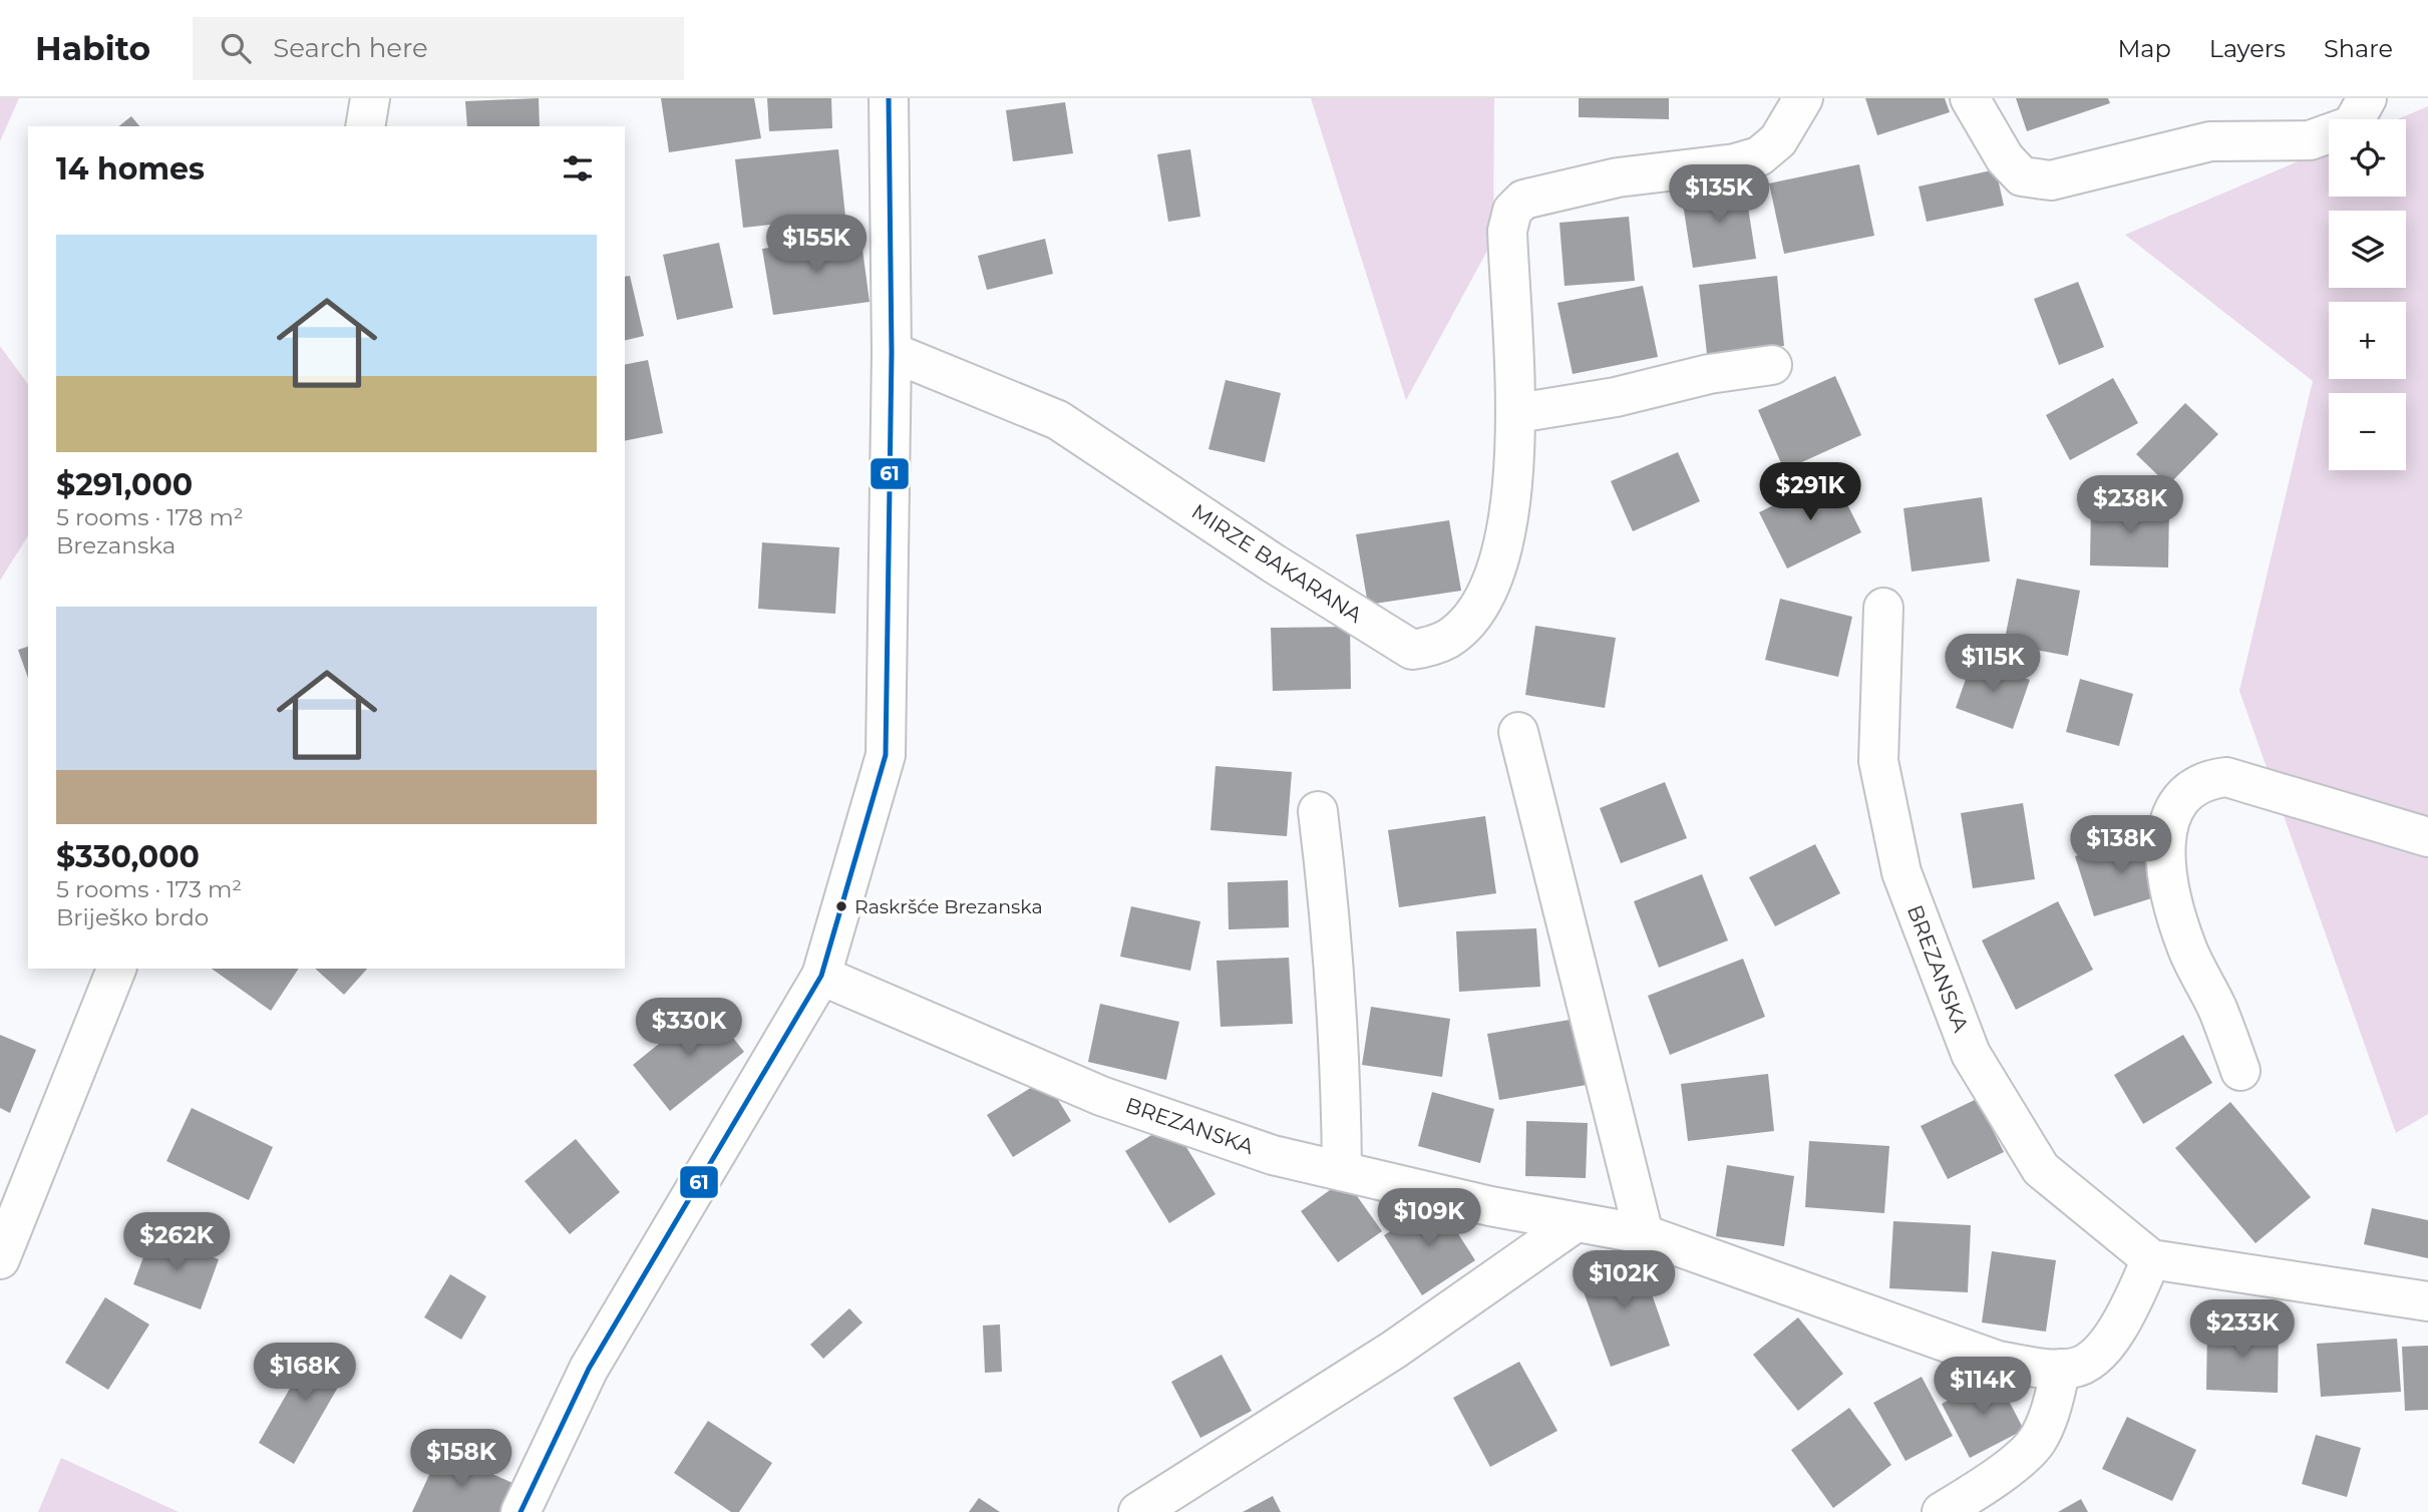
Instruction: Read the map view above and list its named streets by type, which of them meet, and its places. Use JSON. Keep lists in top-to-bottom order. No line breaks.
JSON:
{"streets":{"street":["MIRZE BAKARANA","BREZANSKA"]},"places":["Raskršće Brezanska"],"lines":["transit line 61"],"page":{"header":"Habito","search":"Search here","nav":["Map","Layers","Share"],"map_buttons":["+","−"],"heading":"14 homes","price":["$135K","$155K","$291K","$238K","$115K","$138K","$330K","$109K","$262K","$102K","$233K","$168K","$114K","$158K"],"list":[{"name":"$291,000","note":"5 rooms · 178 m² · Brezanska"},{"name":"$330,000","note":"5 rooms · 173 m² · Briješko brdo"}]}}
